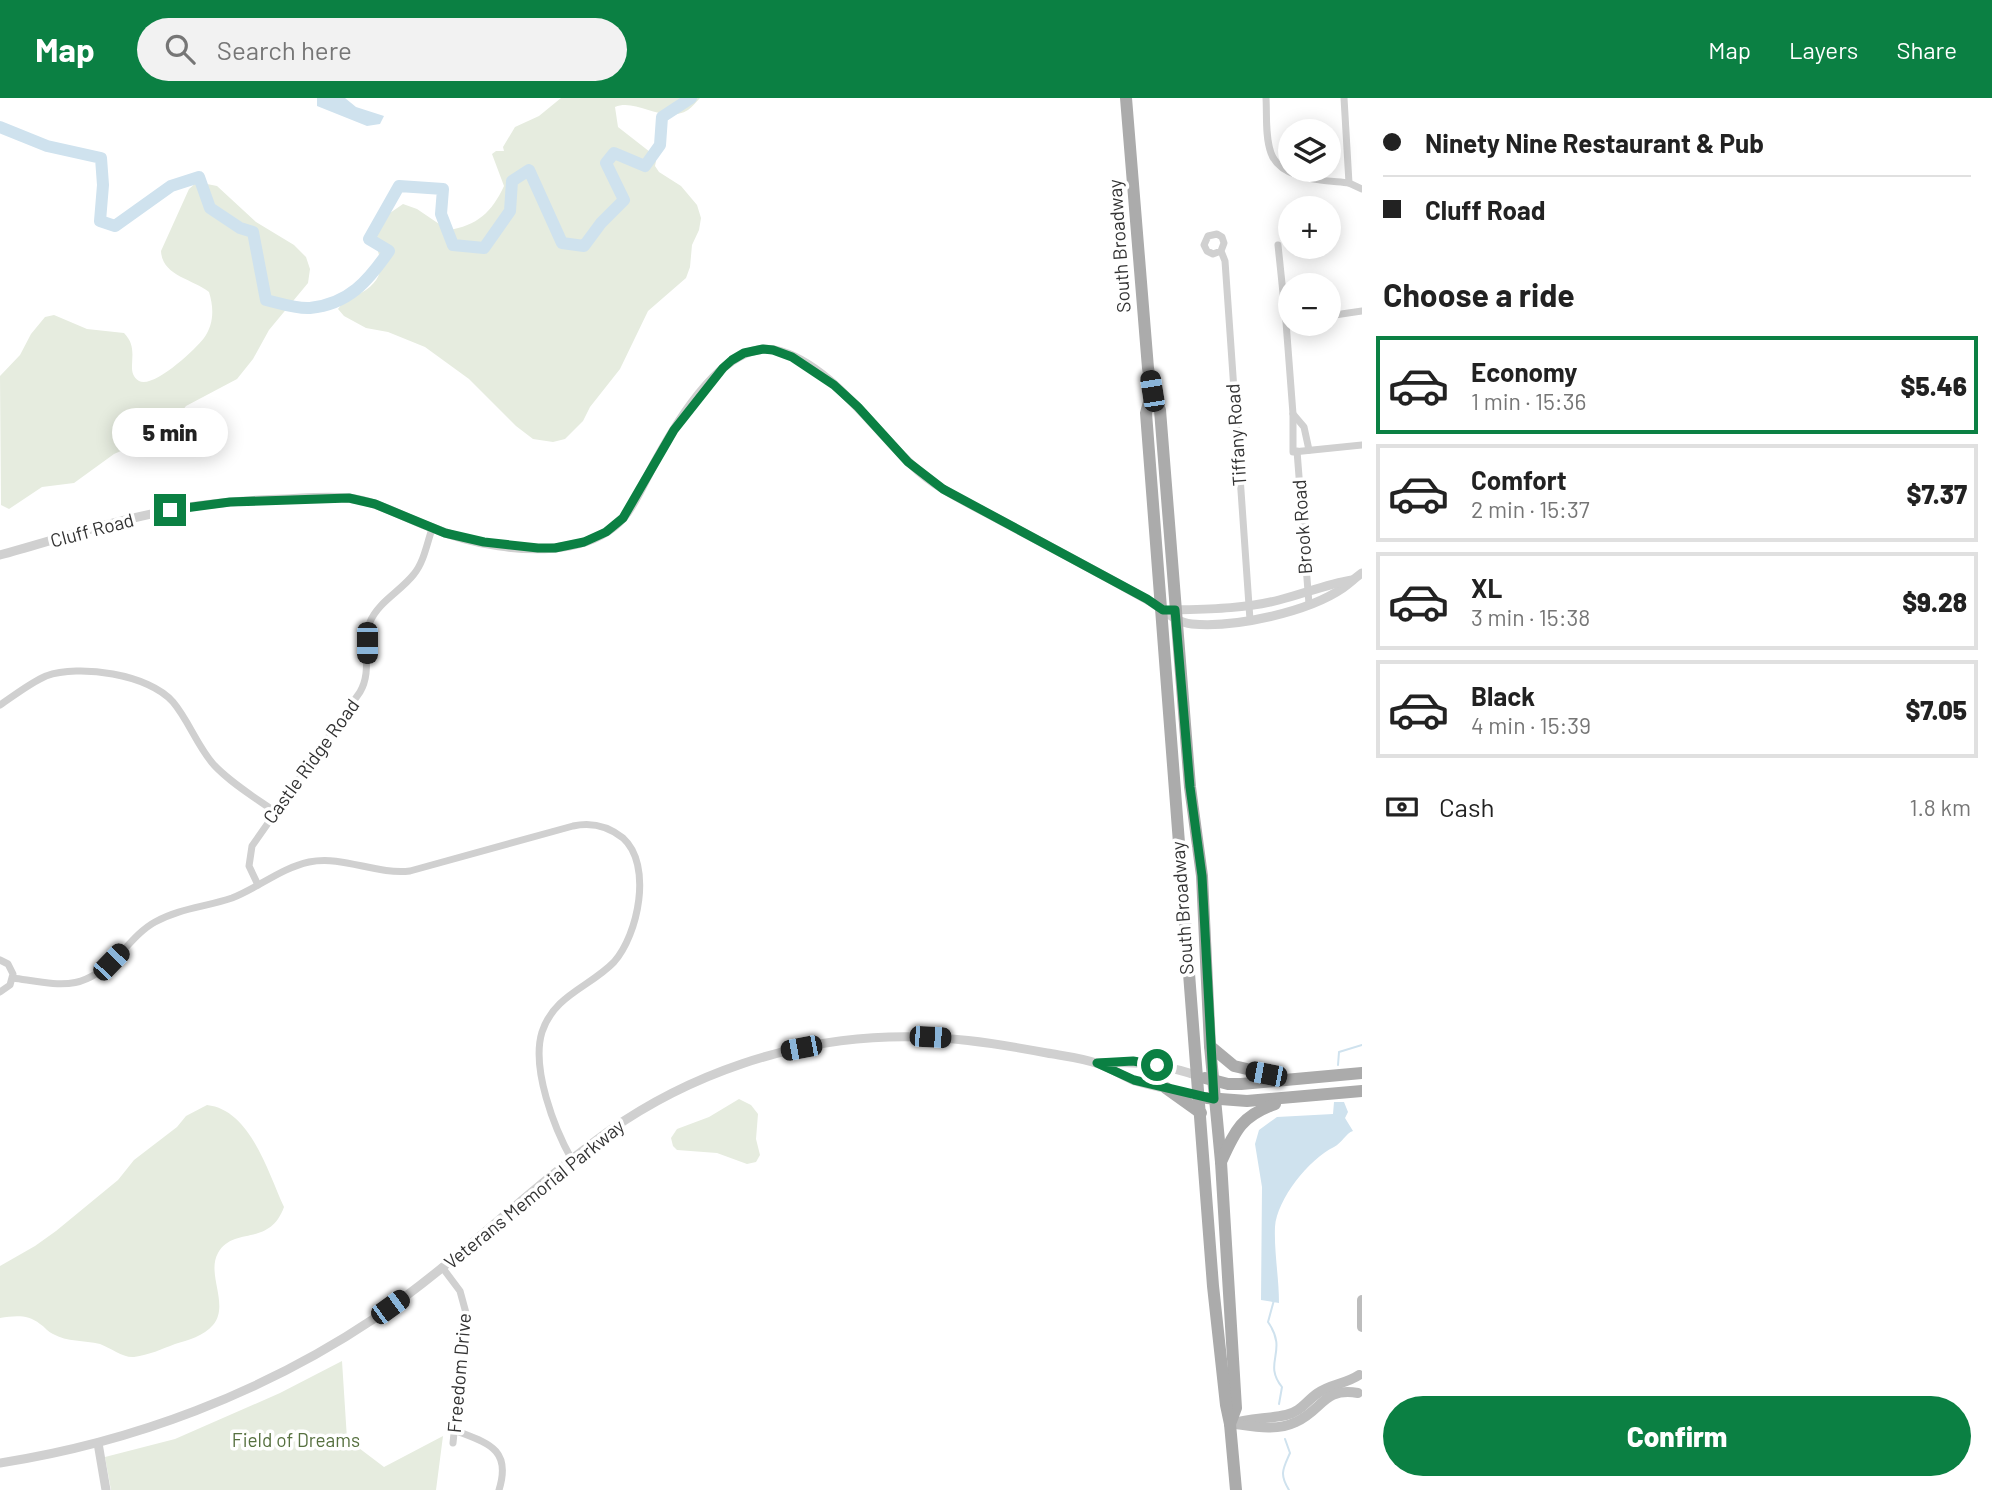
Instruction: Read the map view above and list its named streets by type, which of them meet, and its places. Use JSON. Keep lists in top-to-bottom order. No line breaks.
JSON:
{"streets":{"main road":["South Broadway"],"street":["Tiffany Road","Brook Road","Cluff Road","Castle Ridge Road","Veterans Memorial Parkway","Freedom Drive"]},"crossings":[["South Broadway","Cluff Road"],["South Broadway","Veterans Memorial Parkway"],["Cluff Road","Castle Ridge Road"],["Veterans Memorial Parkway","Freedom Drive"]],"parks":["Field of Dreams"],"page":{"header":"Map","search":"Search here","nav":["Map","Layers","Share"],"banner":["Ninety Nine Restaurant & Pub","Cluff Road"],"map_buttons":["+","−"],"heading":"Choose a ride","list":[{"name":"Economy","note":"1 min · 15:36","value":"$5.46"},{"name":"Comfort","note":"2 min · 15:37","value":"$7.37"},{"name":"XL","note":"3 min · 15:38","value":"$9.28"},{"name":"Black","note":"4 min · 15:39","value":"$7.05"}],"bubble":"5 min","pay":["Cash","1.8 km"],"buttons":"Confirm"}}
